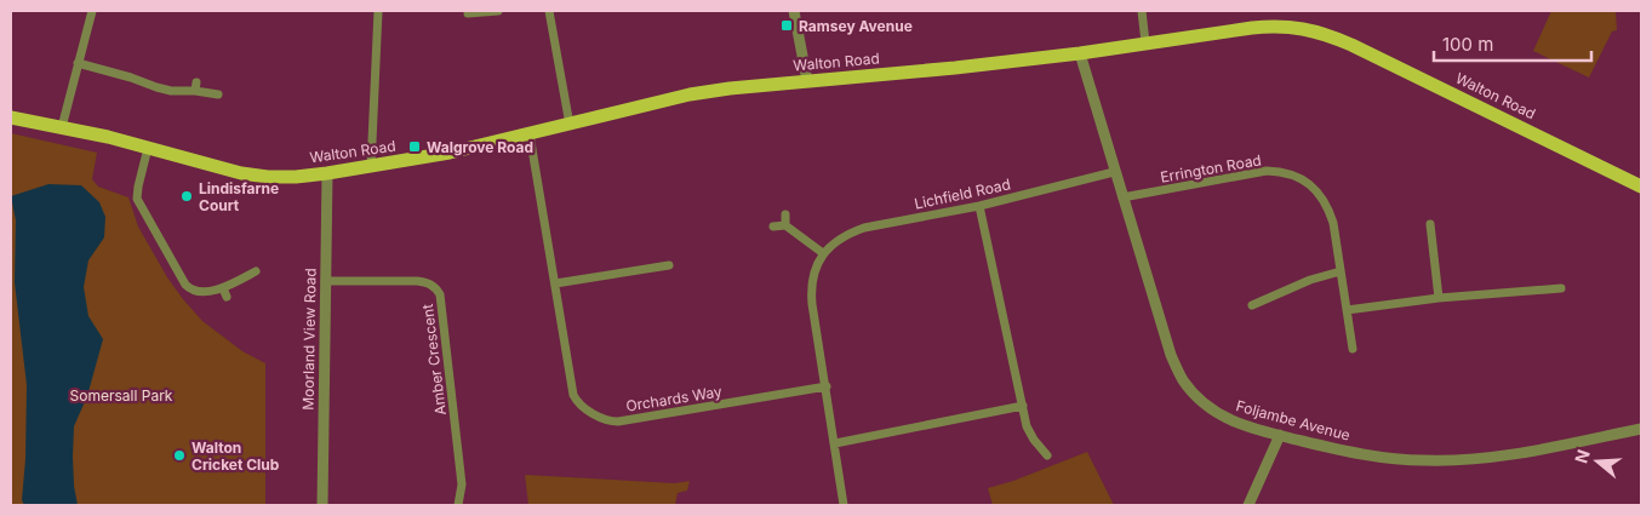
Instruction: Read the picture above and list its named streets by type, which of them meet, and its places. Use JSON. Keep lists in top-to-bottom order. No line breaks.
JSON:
{"streets":{"main road":["Walton Road"],"street":["Errington Road","Lichfield Road","Moorland View Road","Amber Crescent","Orchards Way","Foljambe Avenue"]},"crossings":[["Walton Road","Moorland View Road"],["Walton Road","Orchards Way"],["Walton Road","Foljambe Avenue"],["Errington Road","Foljambe Avenue"],["Lichfield Road","Orchards Way"],["Lichfield Road","Foljambe Avenue"],["Moorland View Road","Amber Crescent"]],"parks":["Somersall Park"],"places":{"transit":["Ramsey Avenue","Walgrove Road"],"other":["Lindisfarne Court","Walton Cricket Club"]},"scale_bar":"100 m","north":"left"}
